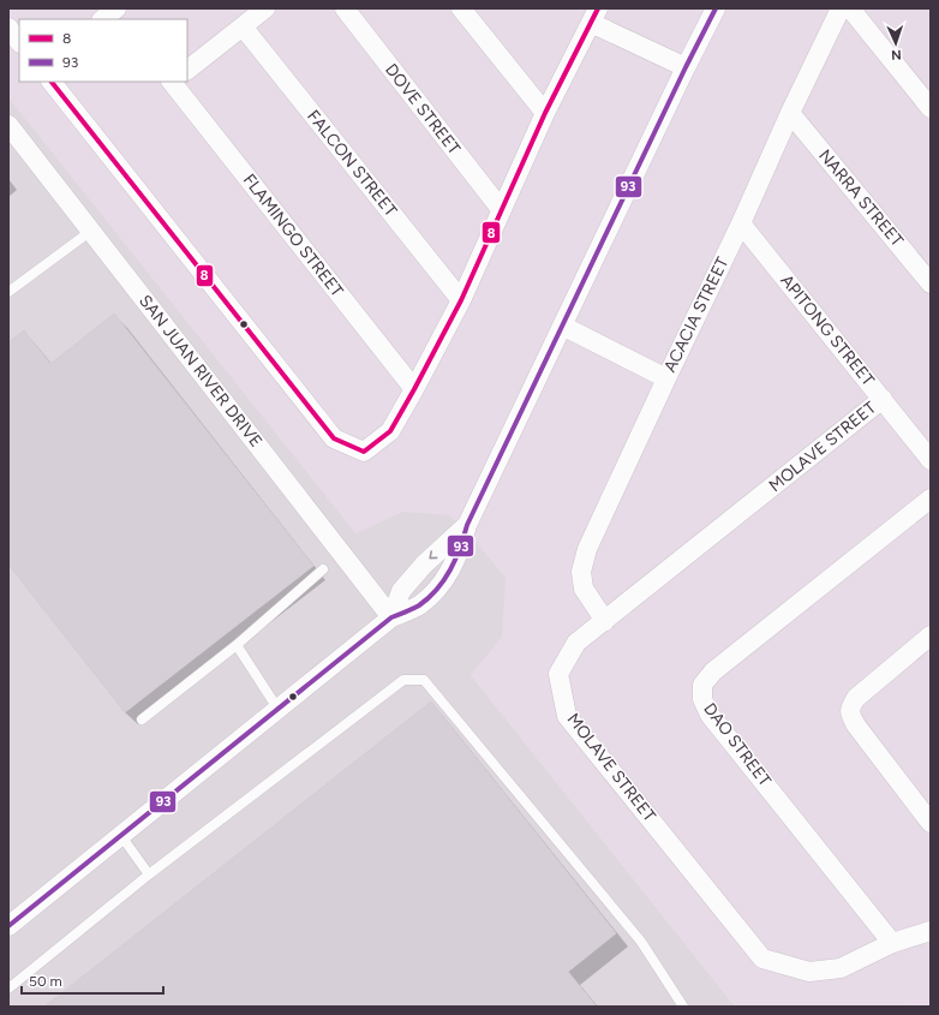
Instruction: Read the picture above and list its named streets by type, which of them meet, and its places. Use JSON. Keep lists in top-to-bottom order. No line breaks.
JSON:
{"streets":{"street":["DOVE STREET","FALCON STREET","NARRA STREET","FLAMINGO STREET","ACACIA STREET","APITONG STREET","SAN JUAN RIVER DRIVE","MOLAVE STREET","DAO STREET"]},"crossings":[["NARRA STREET","ACACIA STREET"],["ACACIA STREET","APITONG STREET"],["ACACIA STREET","MOLAVE STREET"],["APITONG STREET","MOLAVE STREET"],["MOLAVE STREET","DAO STREET"]],"lines":["transit line 8","transit line 93"],"legend":["8","93"],"scale_bar":"50 m","north":"bottom"}
